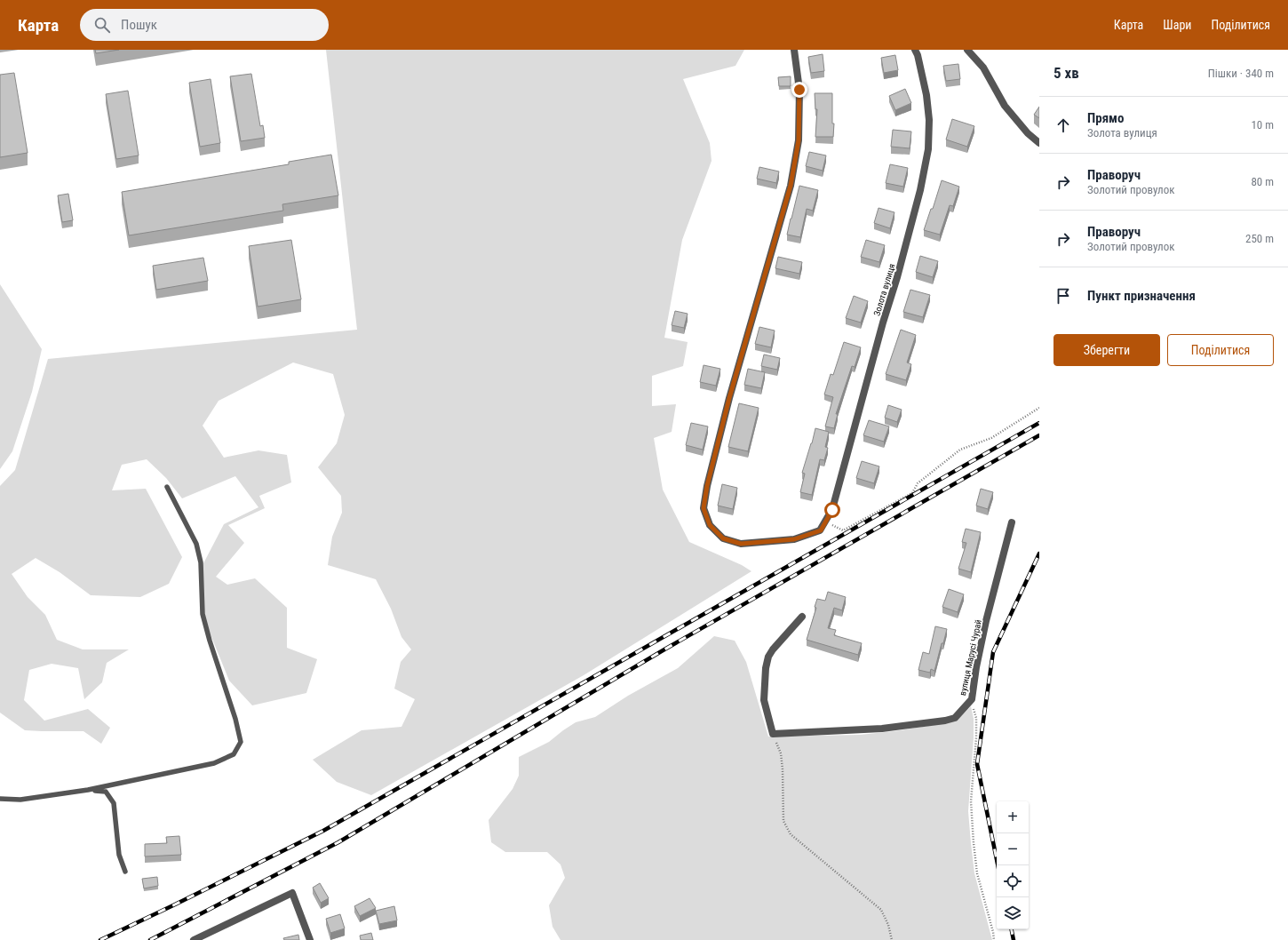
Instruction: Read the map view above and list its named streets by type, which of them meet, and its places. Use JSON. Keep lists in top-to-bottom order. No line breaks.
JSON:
{"streets":{"street":["Золота вулиця","вулиця Марусі Чурай"]},"page":{"header":"Карта","search":"Пошук","nav":["Карта","Шари","Поділитися"],"heading":["5 хв","Пішки · 340 m"],"list":[["Прямо","Золота вулиця","10 m"],["Праворуч","Золотий провулок","80 m"],["Праворуч","Золотий провулок","250 m"],"Пункт призначення"],"buttons":["Зберегти","Поділитися"],"map_buttons":["+","−"]}}
